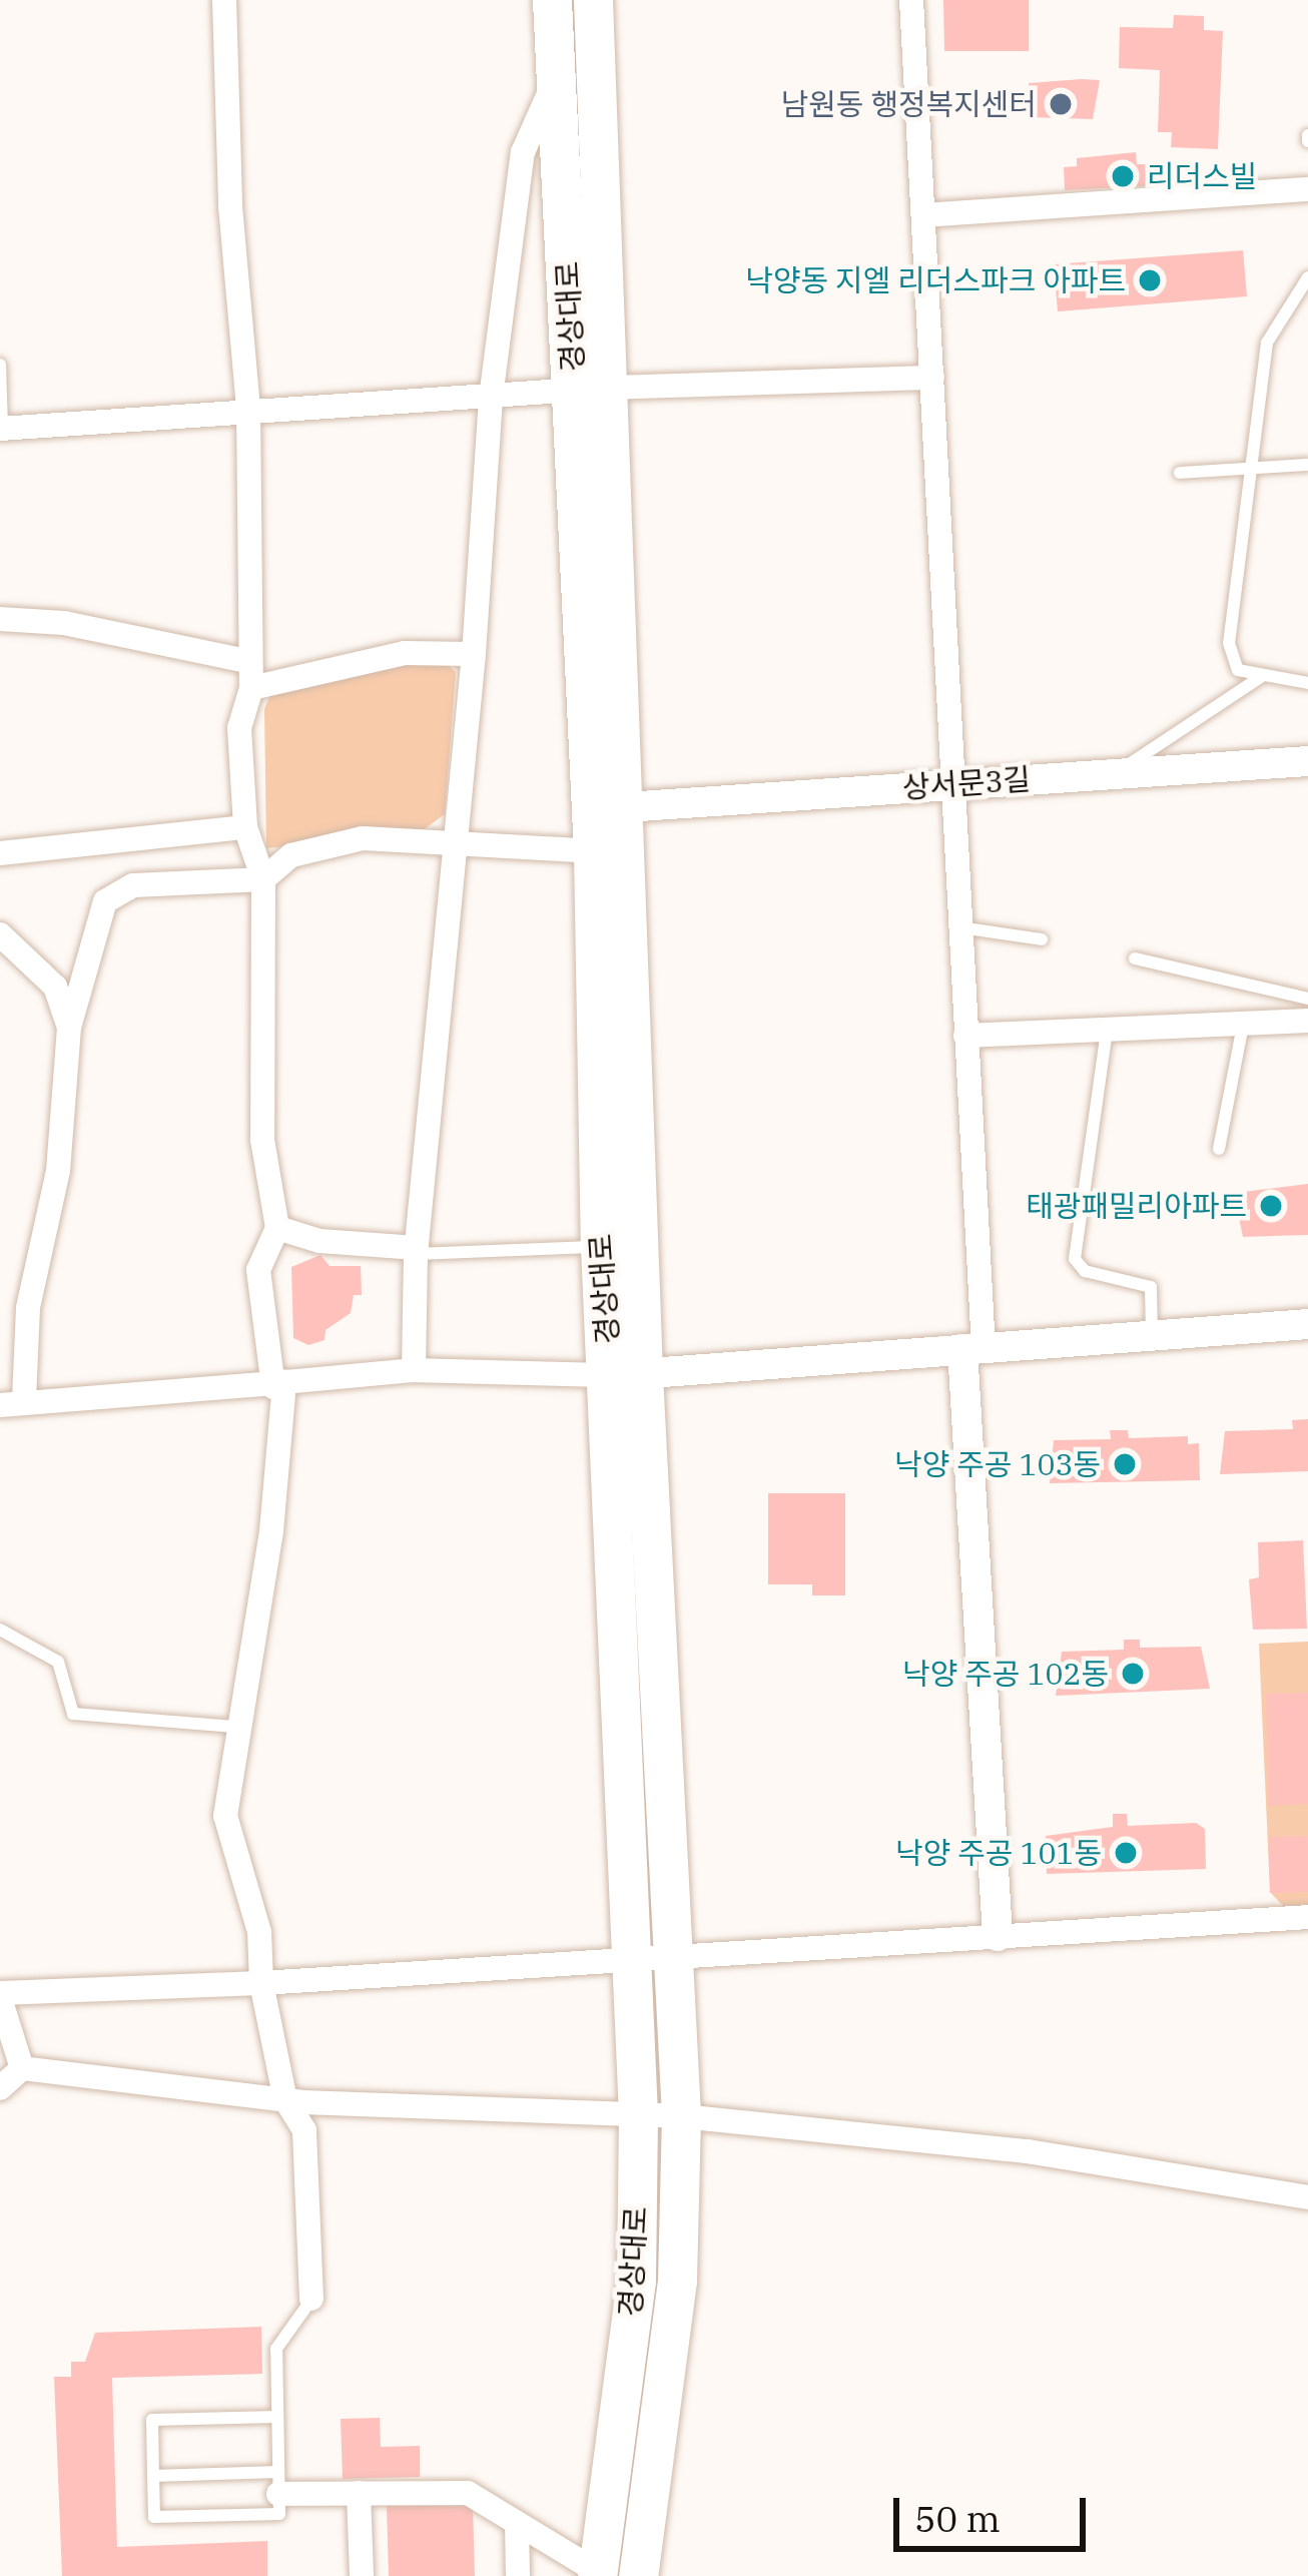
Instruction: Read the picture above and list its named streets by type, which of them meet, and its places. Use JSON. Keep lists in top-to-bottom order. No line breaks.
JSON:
{"streets":{"main road":["경상대로"],"street":["상서문3길"]},"crossings":[["경상대로","상서문3길"]],"places":["남원동 행정복지센터","리더스빌","낙양동 지엘 리더스파크 아파트","태광패밀리아파트","낙양 주공 103동","낙양 주공 102동","낙양 주공 101동"],"scale_bar":"50 m"}
